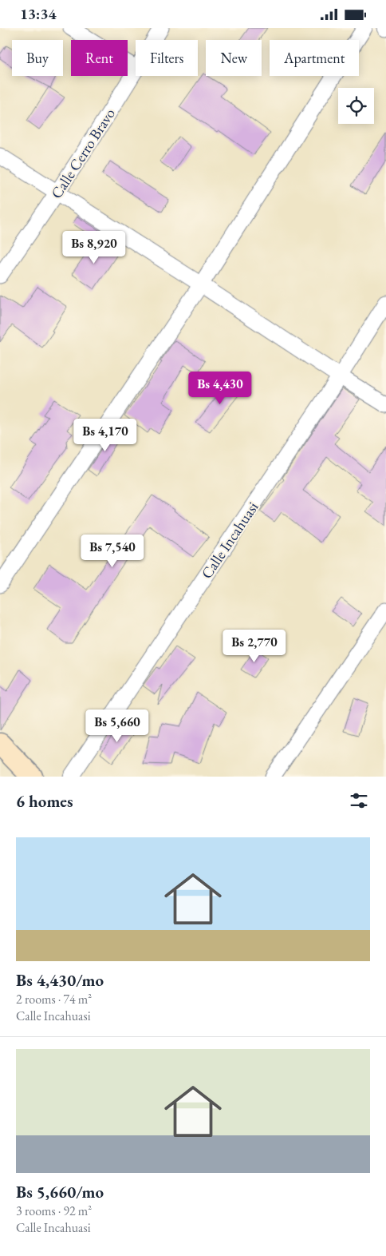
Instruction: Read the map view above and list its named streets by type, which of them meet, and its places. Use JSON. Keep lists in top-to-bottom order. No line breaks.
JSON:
{"streets":{"street":["Calle Cerro Bravo","Calle Incahuasi"]},"page":{"status":"13:34","chip":["Buy","Rent","Filters","New","Apartment"],"price":["Bs 8,920","Bs 4,430","Bs 4,170","Bs 7,540","Bs 2,770","Bs 5,660"],"heading":"6 homes","list":[{"name":"Bs 4,430/mo","note":"2 rooms · 74 m² · Calle Incahuasi"},{"name":"Bs 5,660/mo","note":"3 rooms · 92 m² · Calle Incahuasi"}]}}
